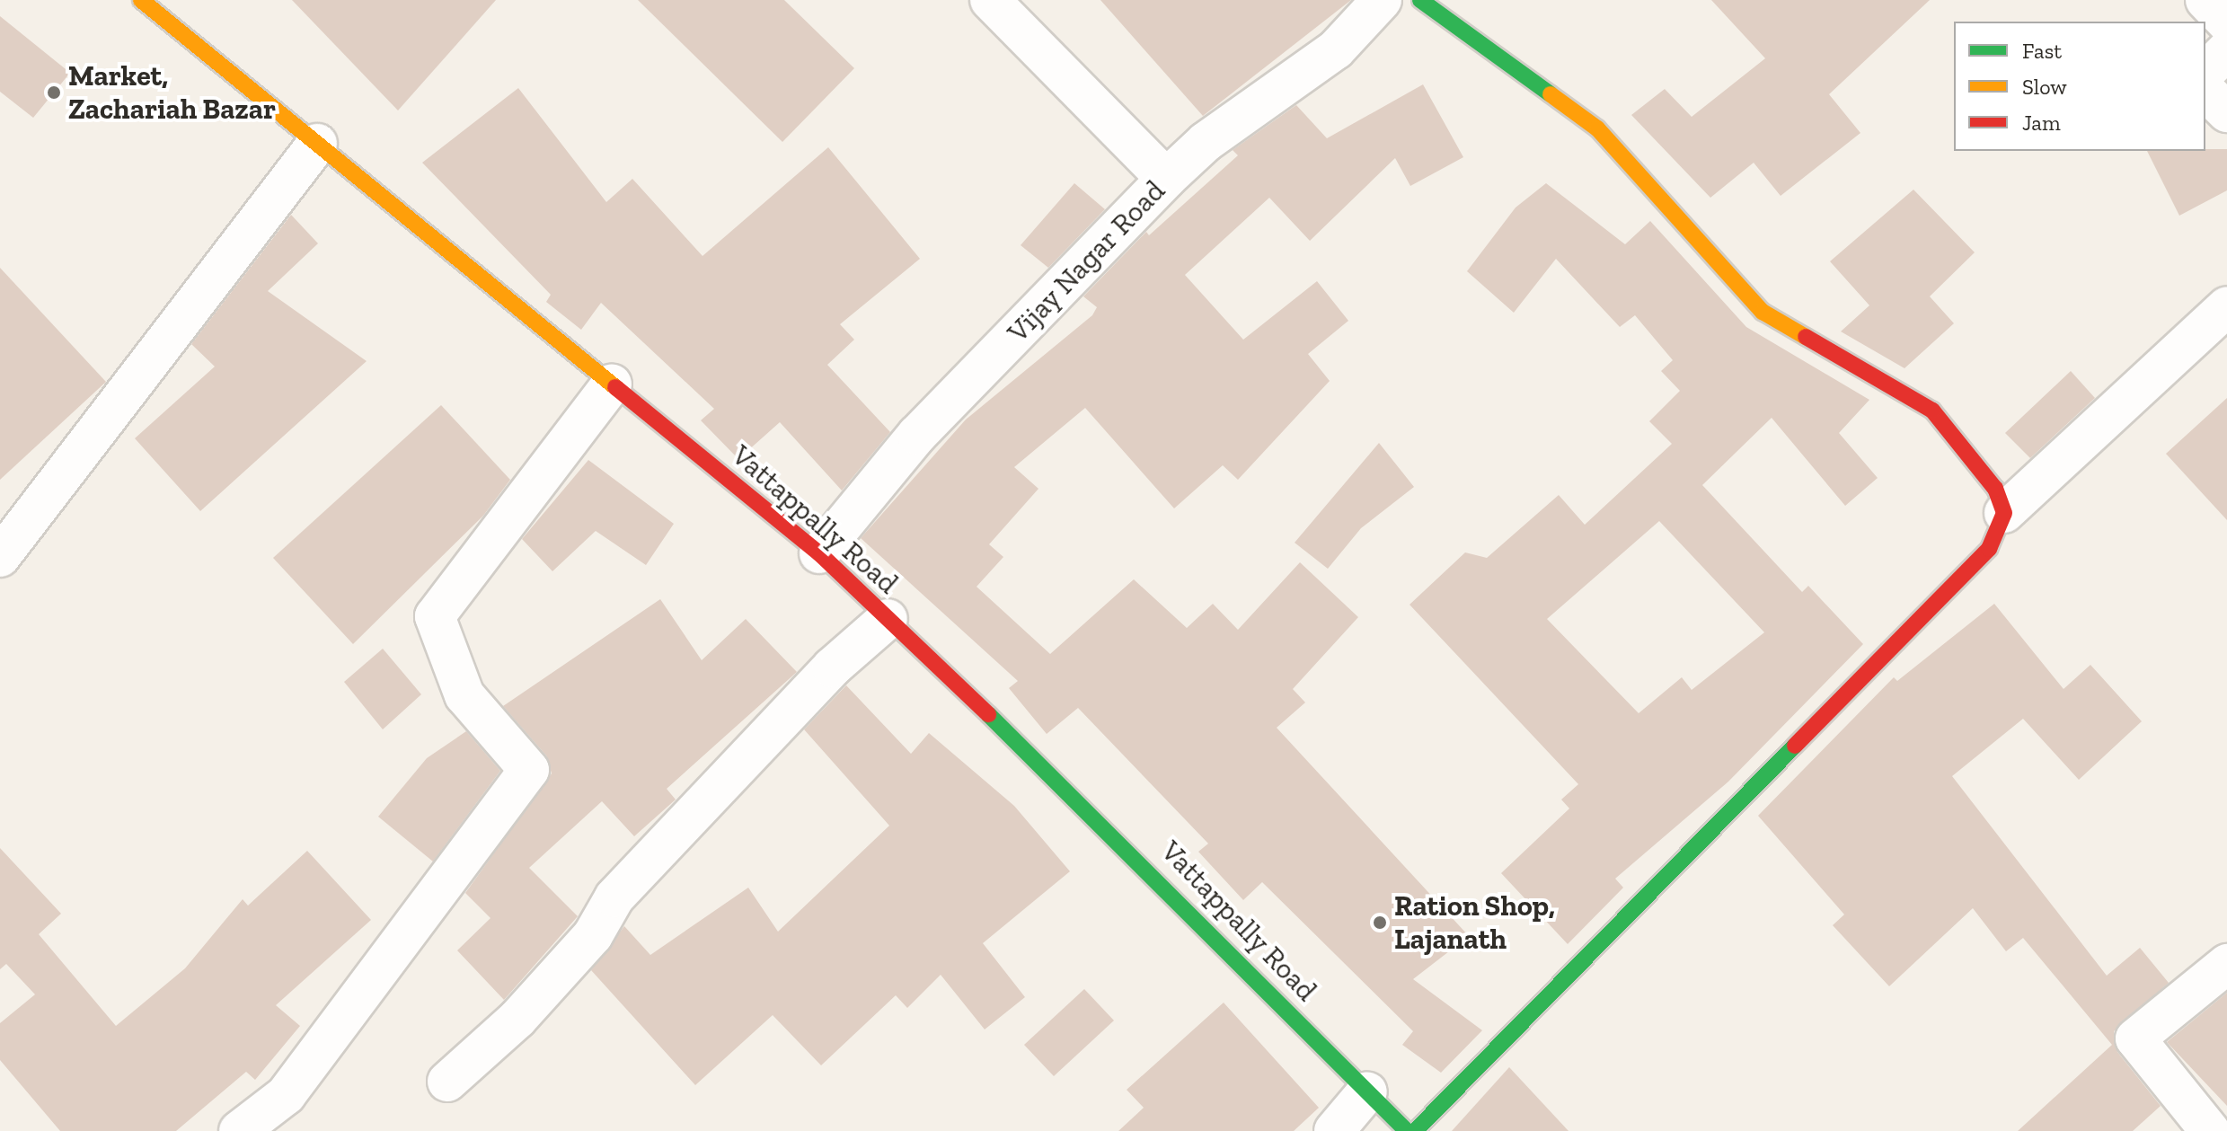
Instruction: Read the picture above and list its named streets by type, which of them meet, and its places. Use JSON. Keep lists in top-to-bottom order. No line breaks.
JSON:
{"streets":{"main road":["Vattappally Road"],"street":["Vijay Nagar Road"]},"crossings":[["Vijay Nagar Road","Vattappally Road"]],"places":["Market, Zachariah Bazar","Ration Shop, Lajanath"],"legend":["Fast","Slow","Jam"]}
